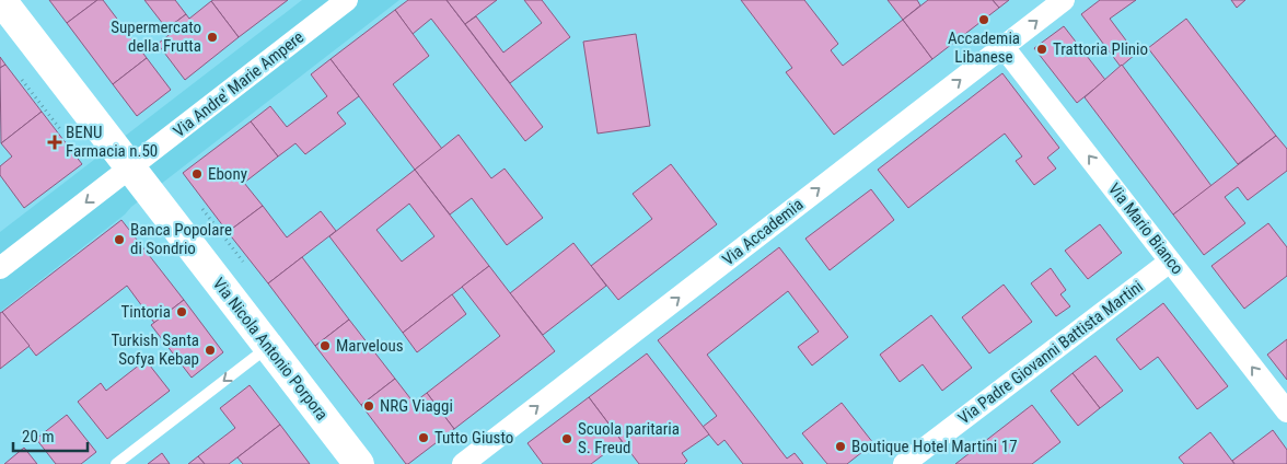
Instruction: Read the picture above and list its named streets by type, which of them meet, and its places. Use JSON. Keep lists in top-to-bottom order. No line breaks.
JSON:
{"streets":{"main road":["Via Nicola Antonio Porpora"],"street":["Via Andre' Marie Ampere","Via Mario Bianco","Via Accademia","Via Padre Giovanni Battista Martini"]},"crossings":[["Via Andre' Marie Ampere","Via Nicola Antonio Porpora"],["Via Mario Bianco","Via Accademia"],["Via Mario Bianco","Via Padre Giovanni Battista Martini"]],"one_way":["Via Andre' Marie Ampere","Via Mario Bianco","Via Accademia"],"places":{"other":["Accademia Libanese","Supermercato della Frutta","Trattoria Plinio","Ebony","Banca Popolare di Sondrio","Tintoria","Marvelous","Turkish Santa Sofya Kebap","NRG Viaggi","Tutto Giusto","Scuola paritaria S. Freud","Boutique Hotel Martini 17"],"health":["BENU Farmacia n.50"]},"scale_bar":"20 m"}
